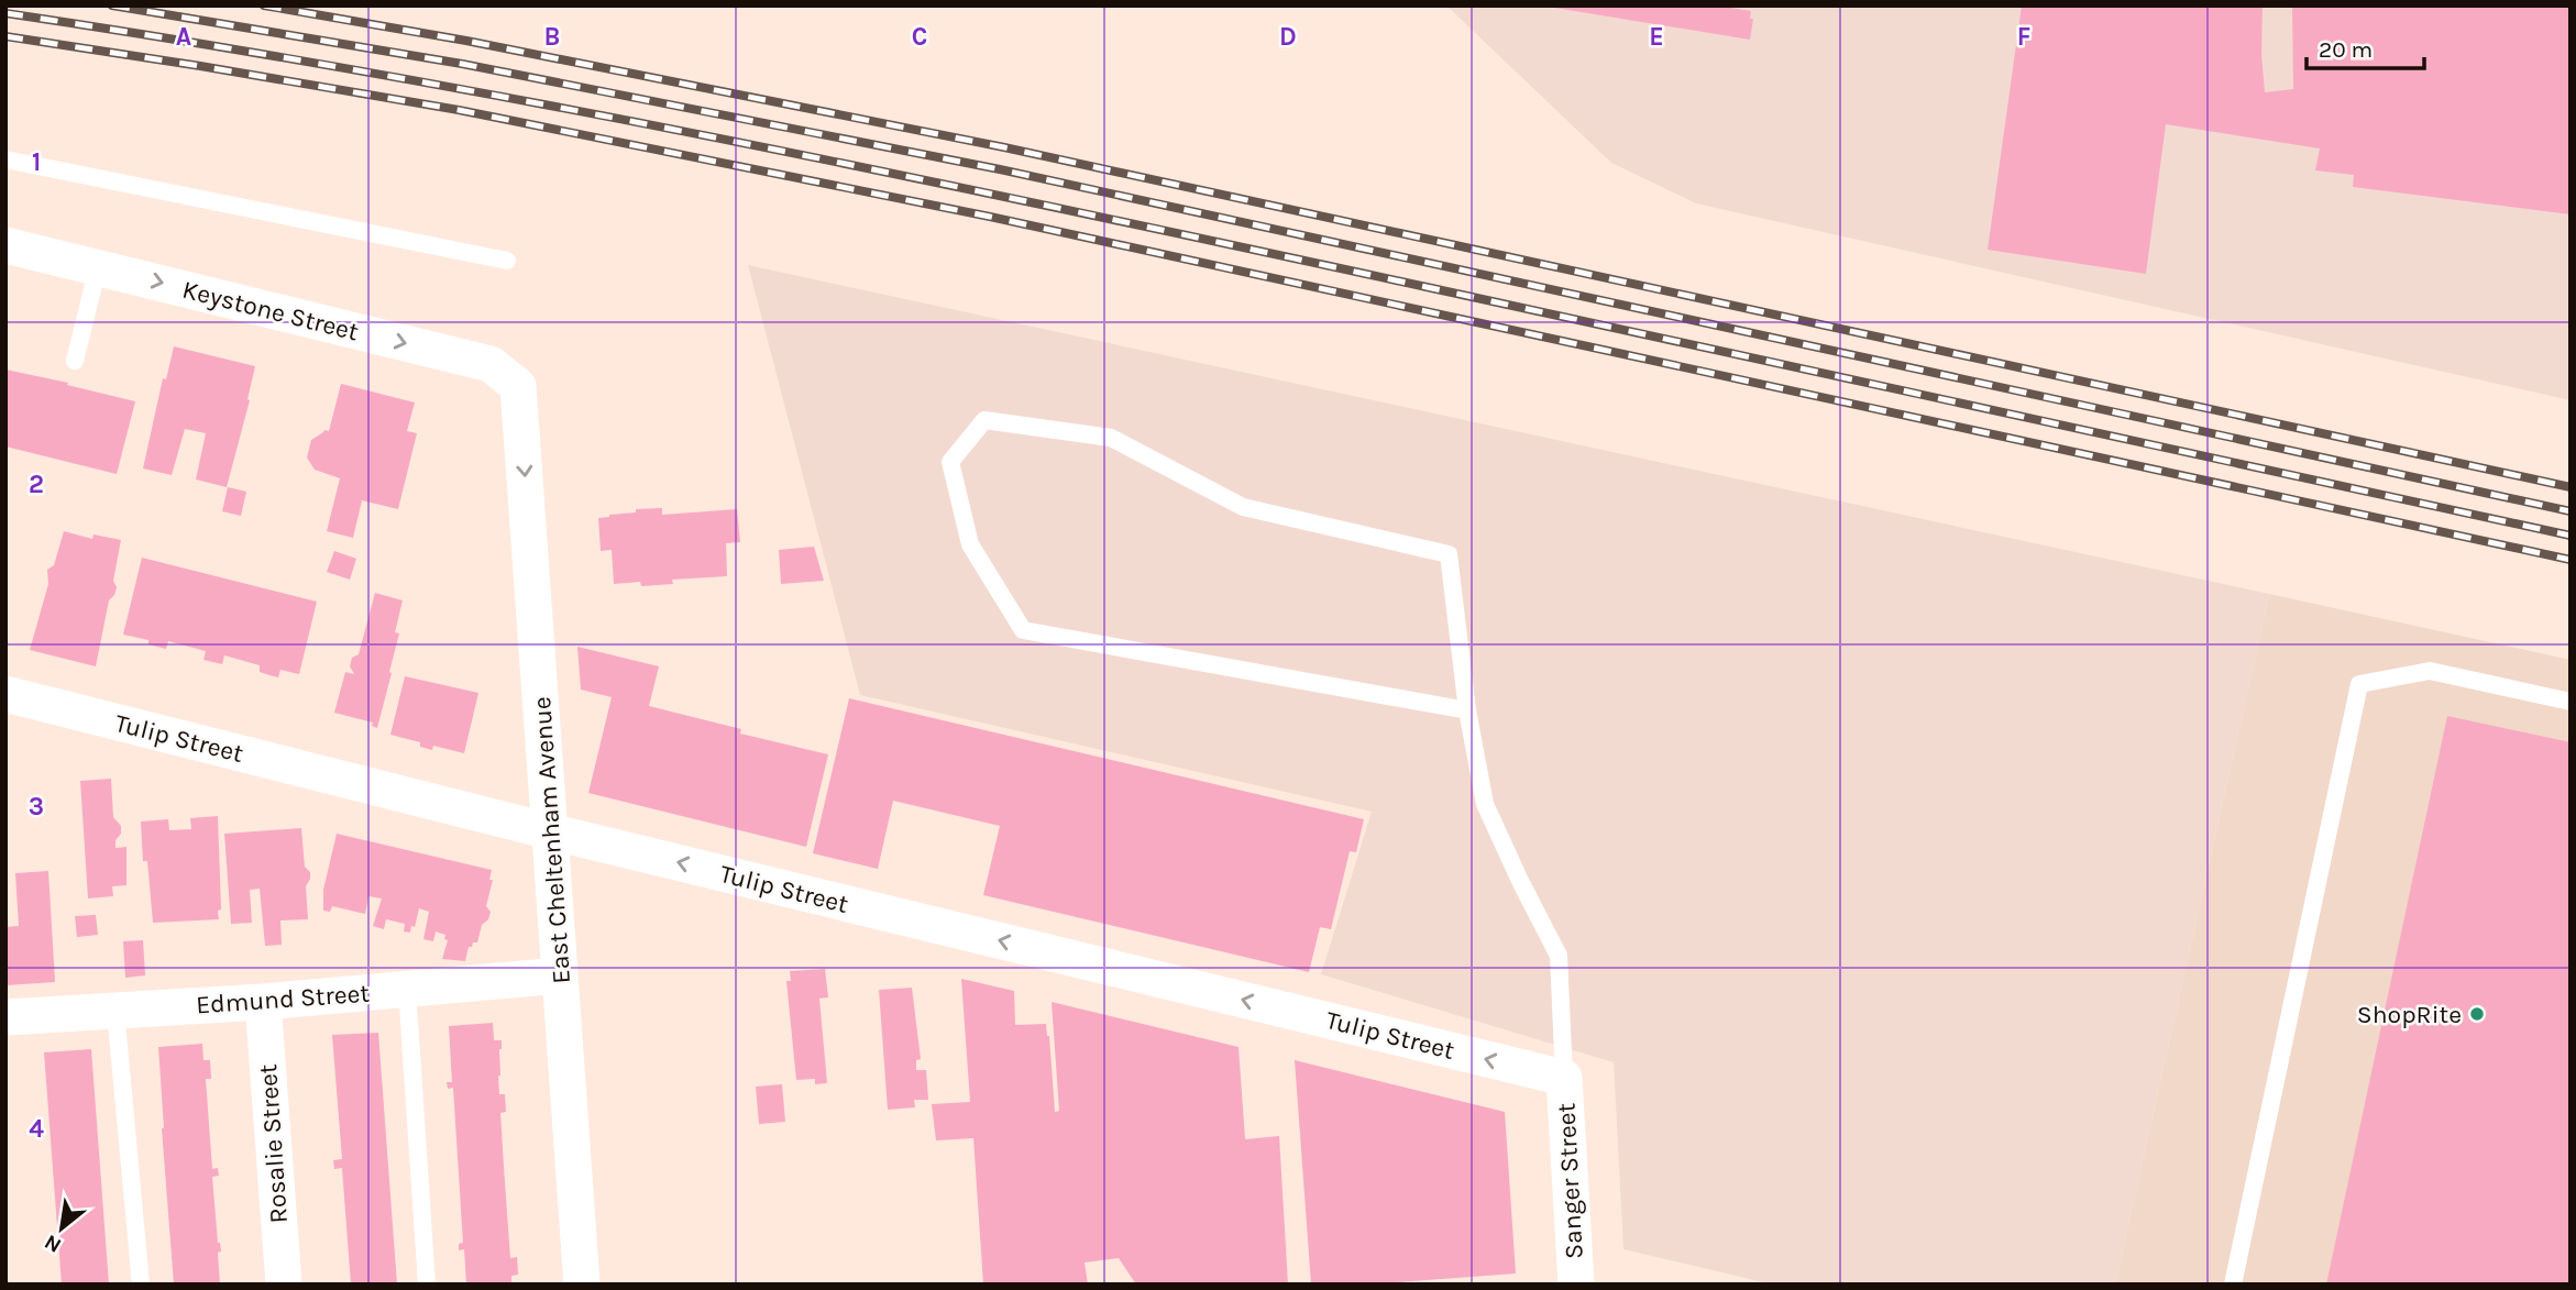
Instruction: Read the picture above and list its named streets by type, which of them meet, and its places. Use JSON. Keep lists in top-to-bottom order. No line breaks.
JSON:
{"streets":{"street":["Keystone Street","Tulip Street","East Cheltenham Avenue","Edmund Street","Rosalie Street","Sanger Street"]},"crossings":[["Keystone Street","East Cheltenham Avenue"],["Tulip Street","East Cheltenham Avenue"],["Tulip Street","Sanger Street"],["East Cheltenham Avenue","Edmund Street"],["Edmund Street","Rosalie Street"]],"one_way":["Keystone Street","Tulip Street","East Cheltenham Avenue"],"places":["ShopRite"],"scale_bar":"20 m","north":"bottom left","grid":{"columns":["A","B","C","D","E","F"],"rows":["1","2","3","4"]}}
